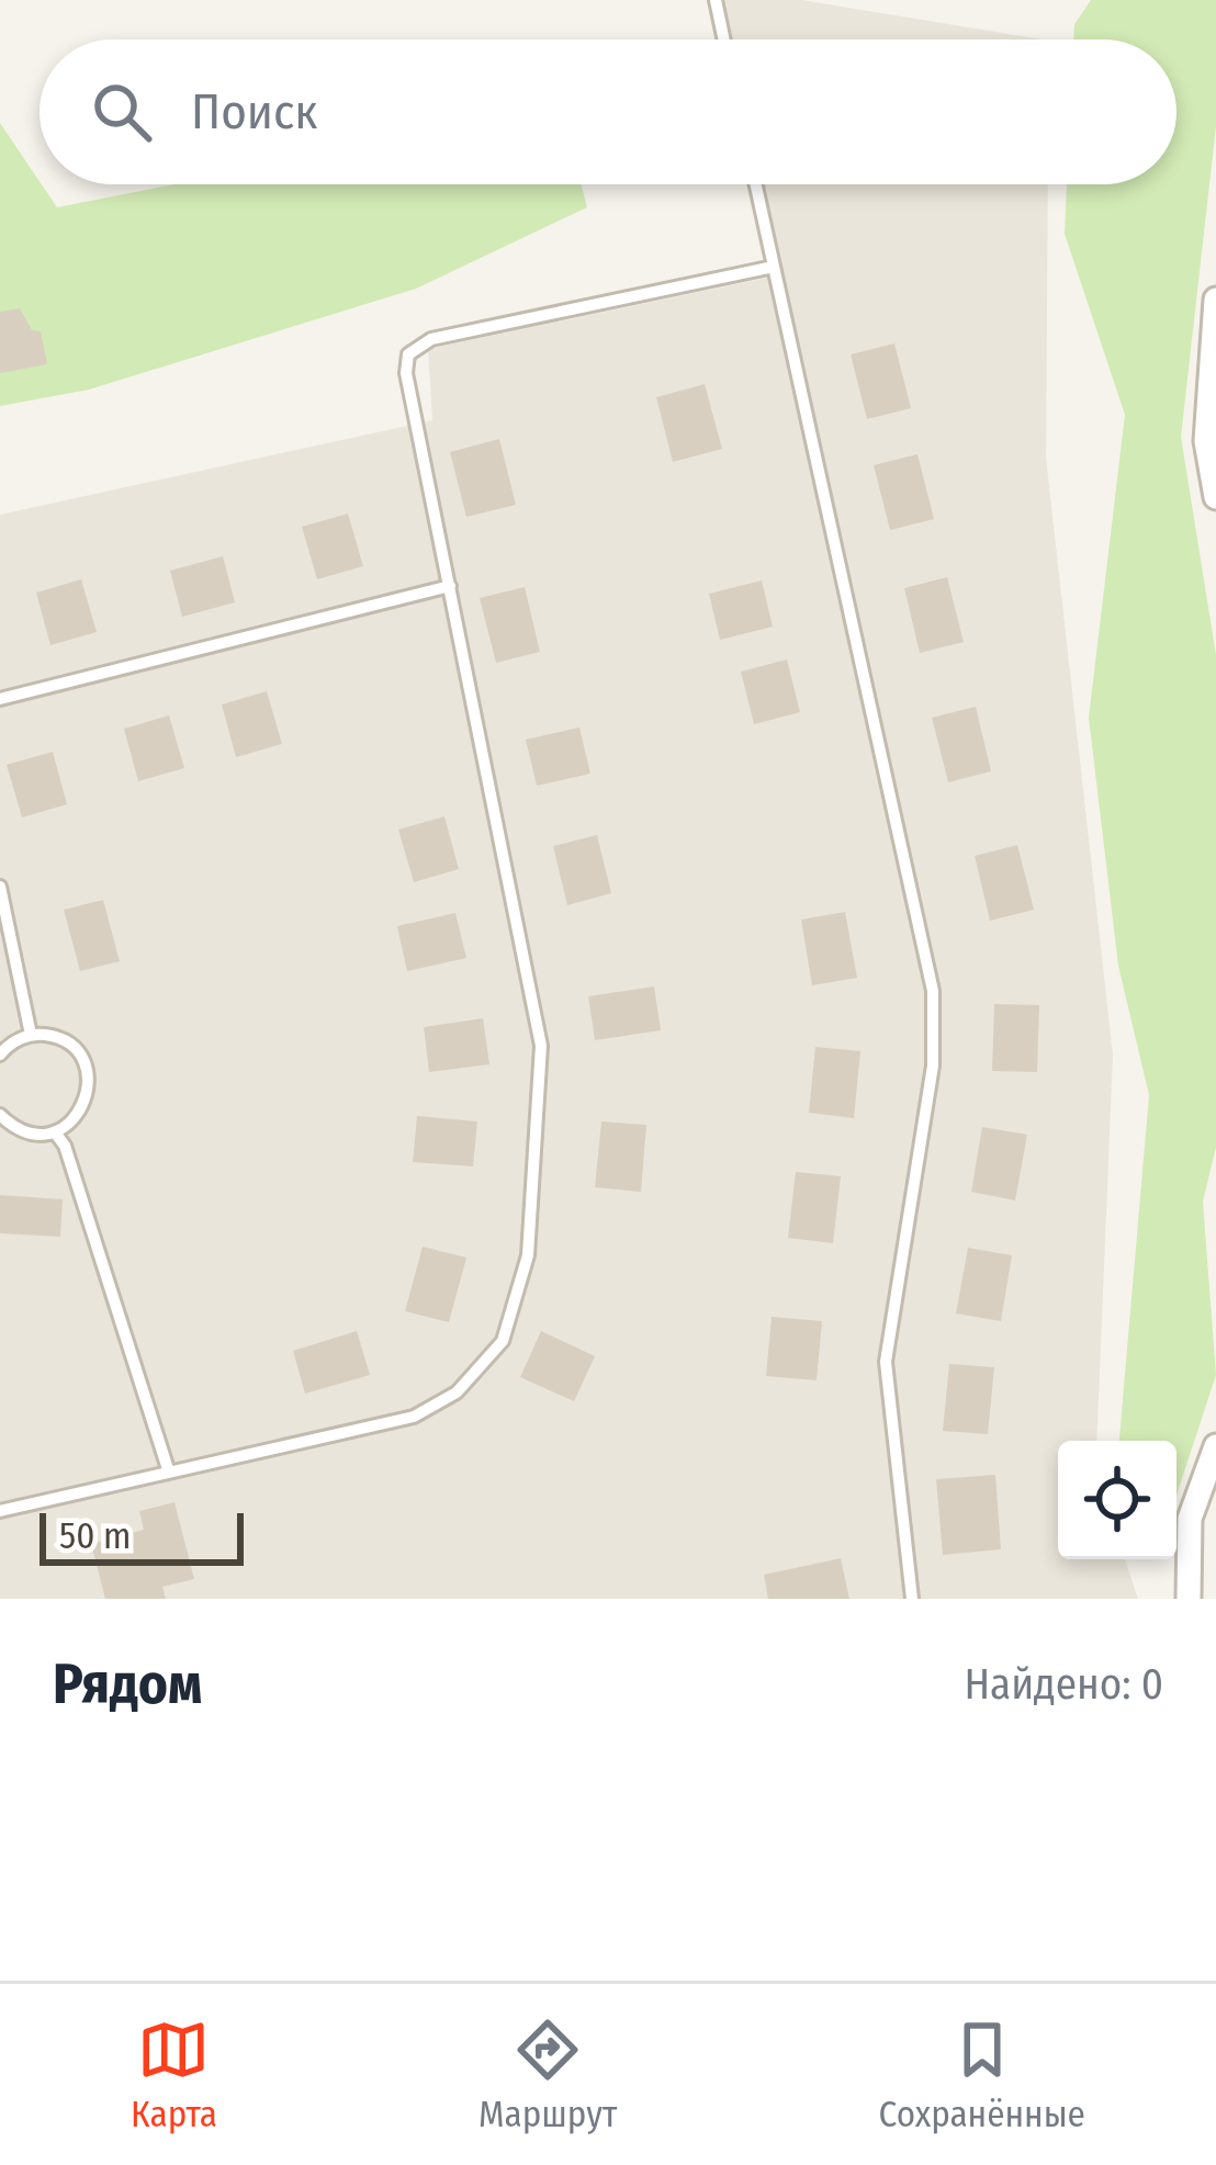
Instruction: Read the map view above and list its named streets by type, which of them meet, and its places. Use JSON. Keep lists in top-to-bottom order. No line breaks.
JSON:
{"scale_bar":"50 m","page":{"search":"Поиск","scale":"50 m","heading":["Рядом","Найдено: 0"],"nav":["Карта","Маршрут","Сохранённые"]}}
